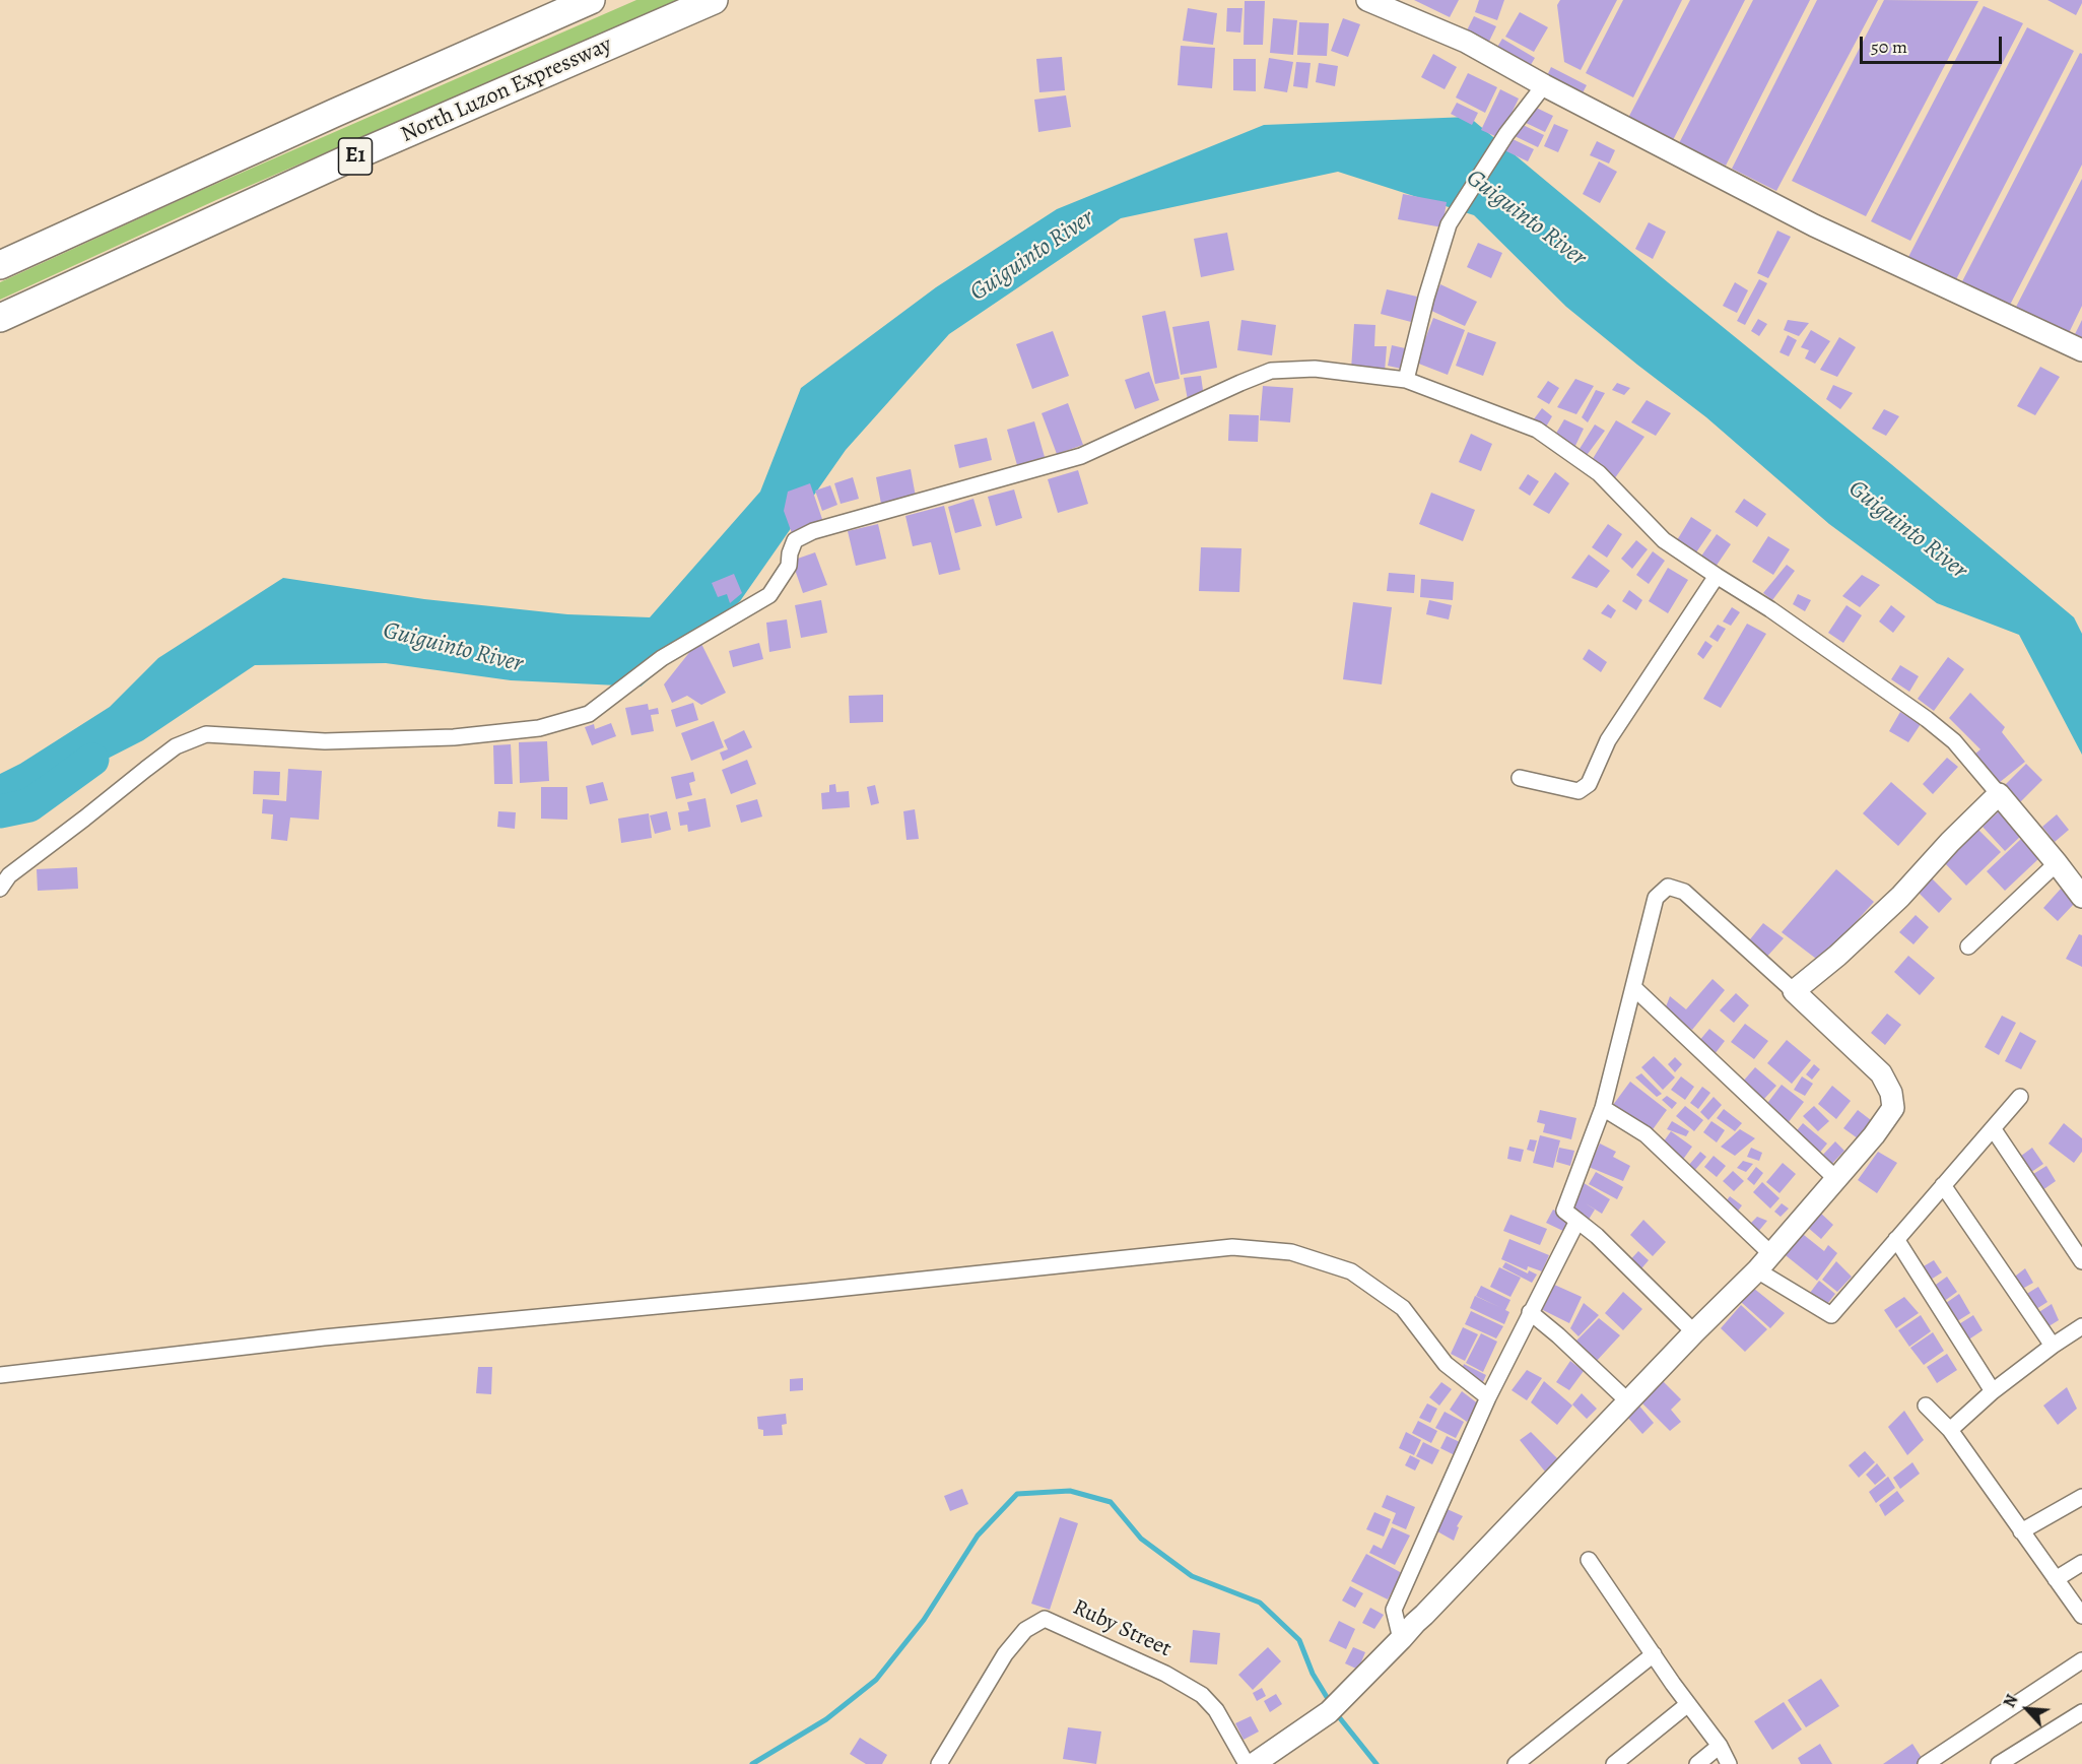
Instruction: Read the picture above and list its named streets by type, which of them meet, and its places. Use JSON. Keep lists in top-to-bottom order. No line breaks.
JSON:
{"streets":{"highway":["North Luzon Expressway","E1"],"street":["Ruby Street"]},"water":["Guiguinto River"],"scale_bar":"50 m","north":"top left"}
